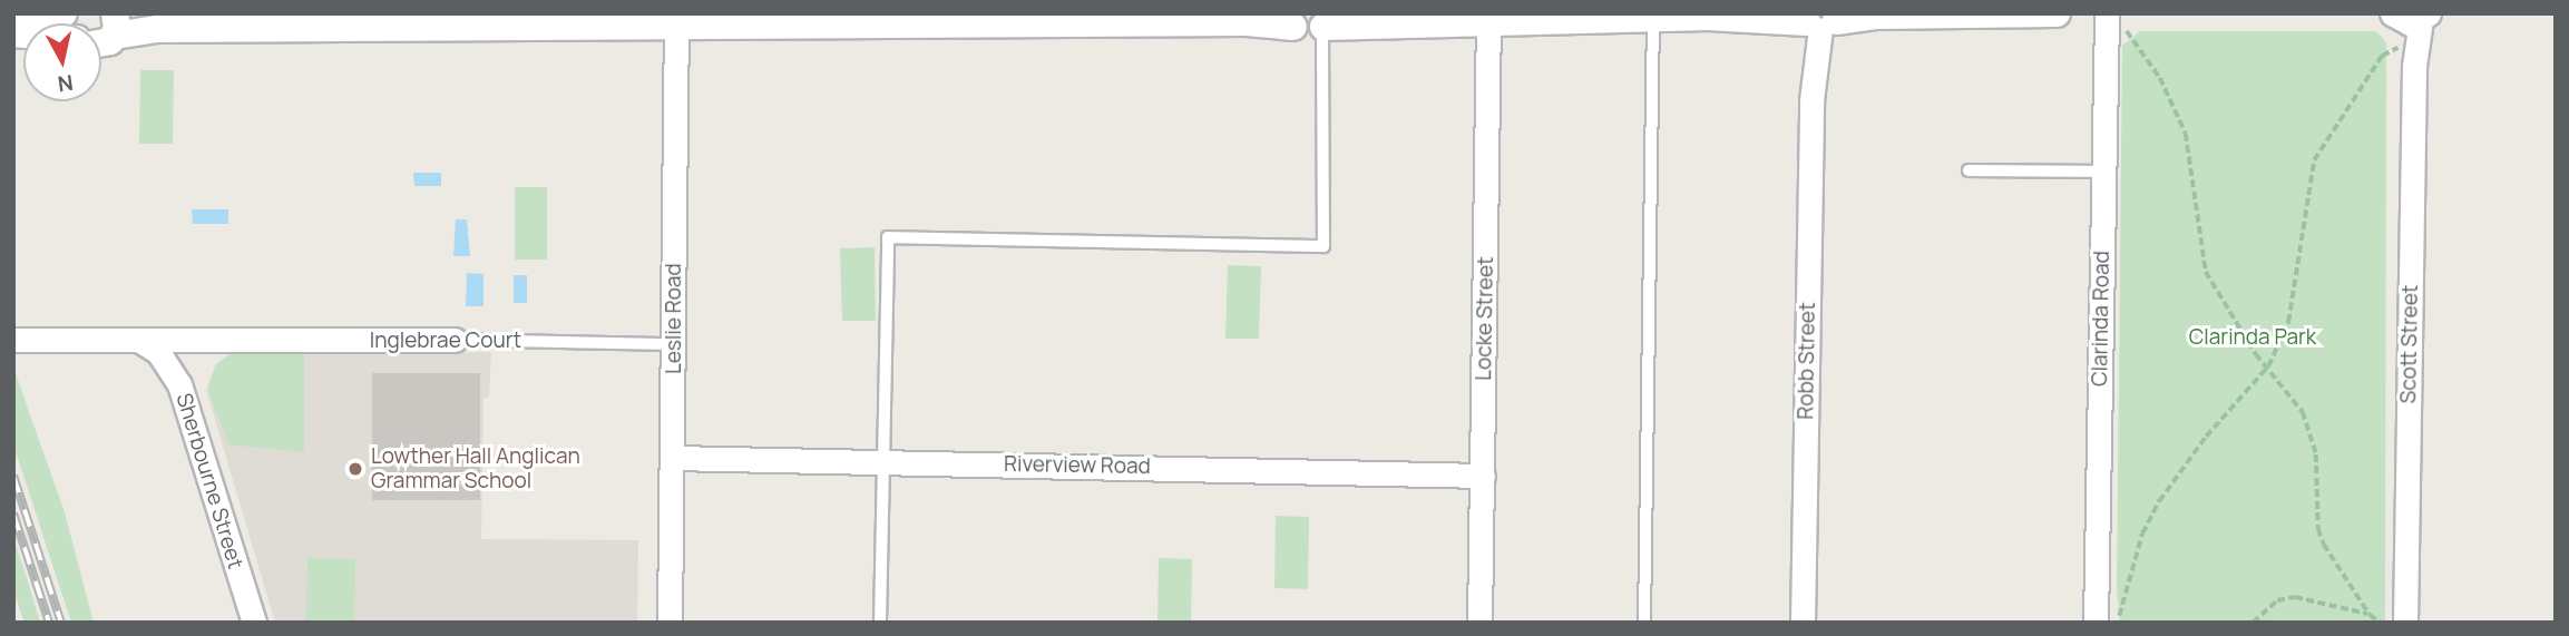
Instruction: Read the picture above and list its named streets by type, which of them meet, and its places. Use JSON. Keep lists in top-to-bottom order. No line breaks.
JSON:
{"streets":{"street":["Leslie Road","Locke Street","Clarinda Road","Inglebrae Court","Scott Street","Robb Street","Riverview Road","Sherbourne Street"]},"crossings":[["Leslie Road","Inglebrae Court"],["Leslie Road","Riverview Road"],["Locke Street","Riverview Road"],["Inglebrae Court","Sherbourne Street"]],"parks":["Clarinda Park"],"places":["Lowther Hall Anglican Grammar School"],"north":"bottom"}
